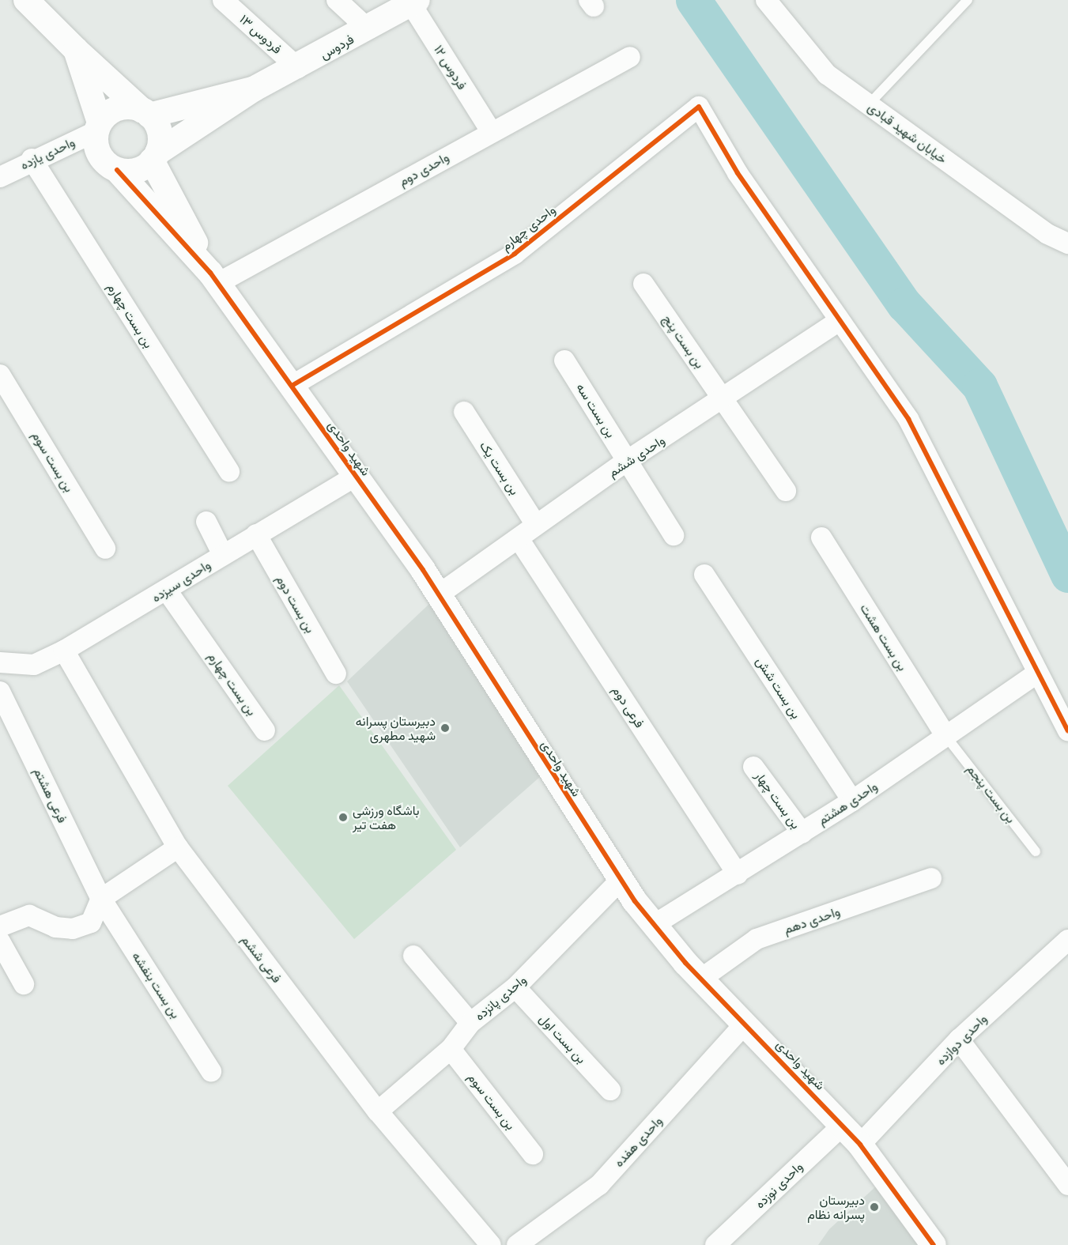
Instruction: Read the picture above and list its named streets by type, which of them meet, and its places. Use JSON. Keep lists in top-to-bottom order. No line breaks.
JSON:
{"streets":{"street":["فردوس ۱۳","فردوس","فردوس ۱۲","خیابان شهید قبادی","واحدی یازده","واحدی دوم","واحدی چهارم","بن بست چهارم","بن بست پنج","بن بست سه","شهید واحدی","واحدی ششم","بن بست سوم","بن بست یک","واحدی سیزده","بن بست دوم","بن بست هشت","بن بست شش","فرعی دوم","فرعی هشتم","بن بست چهار","واحدی هشتم","واحدی دهم","فرعی ششم","بن بست بنفشه","واحدی پانزده","بن بست اول","واحدی دوازده","واحدی هفده","واحدی نوزده"],"lane":["بن بست پنجم"]},"crossings":[["فردوس ۱۳","فردوس"],["فردوس","فردوس ۱۲"],["فردوس ۱۲","واحدی دوم"],["واحدی یازده","بن بست چهارم"],["واحدی دوم","شهید واحدی"],["واحدی چهارم","شهید واحدی"],["واحدی چهارم","واحدی ششم"],["بن بست چهارم","واحدی سیزده"],["بن بست پنج","واحدی ششم"],["بن بست سه","واحدی ششم"],["شهید واحدی","واحدی ششم"],["شهید واحدی","واحدی سیزده"],["شهید واحدی","واحدی هشتم"],["شهید واحدی","واحدی دهم"],["شهید واحدی","واحدی پانزده"],["شهید واحدی","واحدی دوازده"],["شهید واحدی","واحدی هفده"],["شهید واحدی","واحدی نوزده"],["واحدی ششم","بن بست یک"],["واحدی ششم","فرعی دوم"],["بن بست سوم","واحدی پانزده"],["واحدی سیزده","بن بست دوم"],["واحدی سیزده","فرعی ششم"],["بن بست هشت","بن بست پنجم"],["بن بست هشت","واحدی هشتم"],["بن بست شش","واحدی هشتم"],["فرعی دوم","واحدی هشتم"],["بن بست پنجم","واحدی هشتم"],["فرعی هشتم","بن بست بنفشه"],["بن بست چهار","واحدی هشتم"],["فرعی ششم","واحدی پانزده"],["واحدی پانزده","بن بست اول"]],"places":["دبیرستان پسرانه شهید مطهری","باشگاه ورزشی هفت تیر","دبیرستان پسرانه نظام"]}
